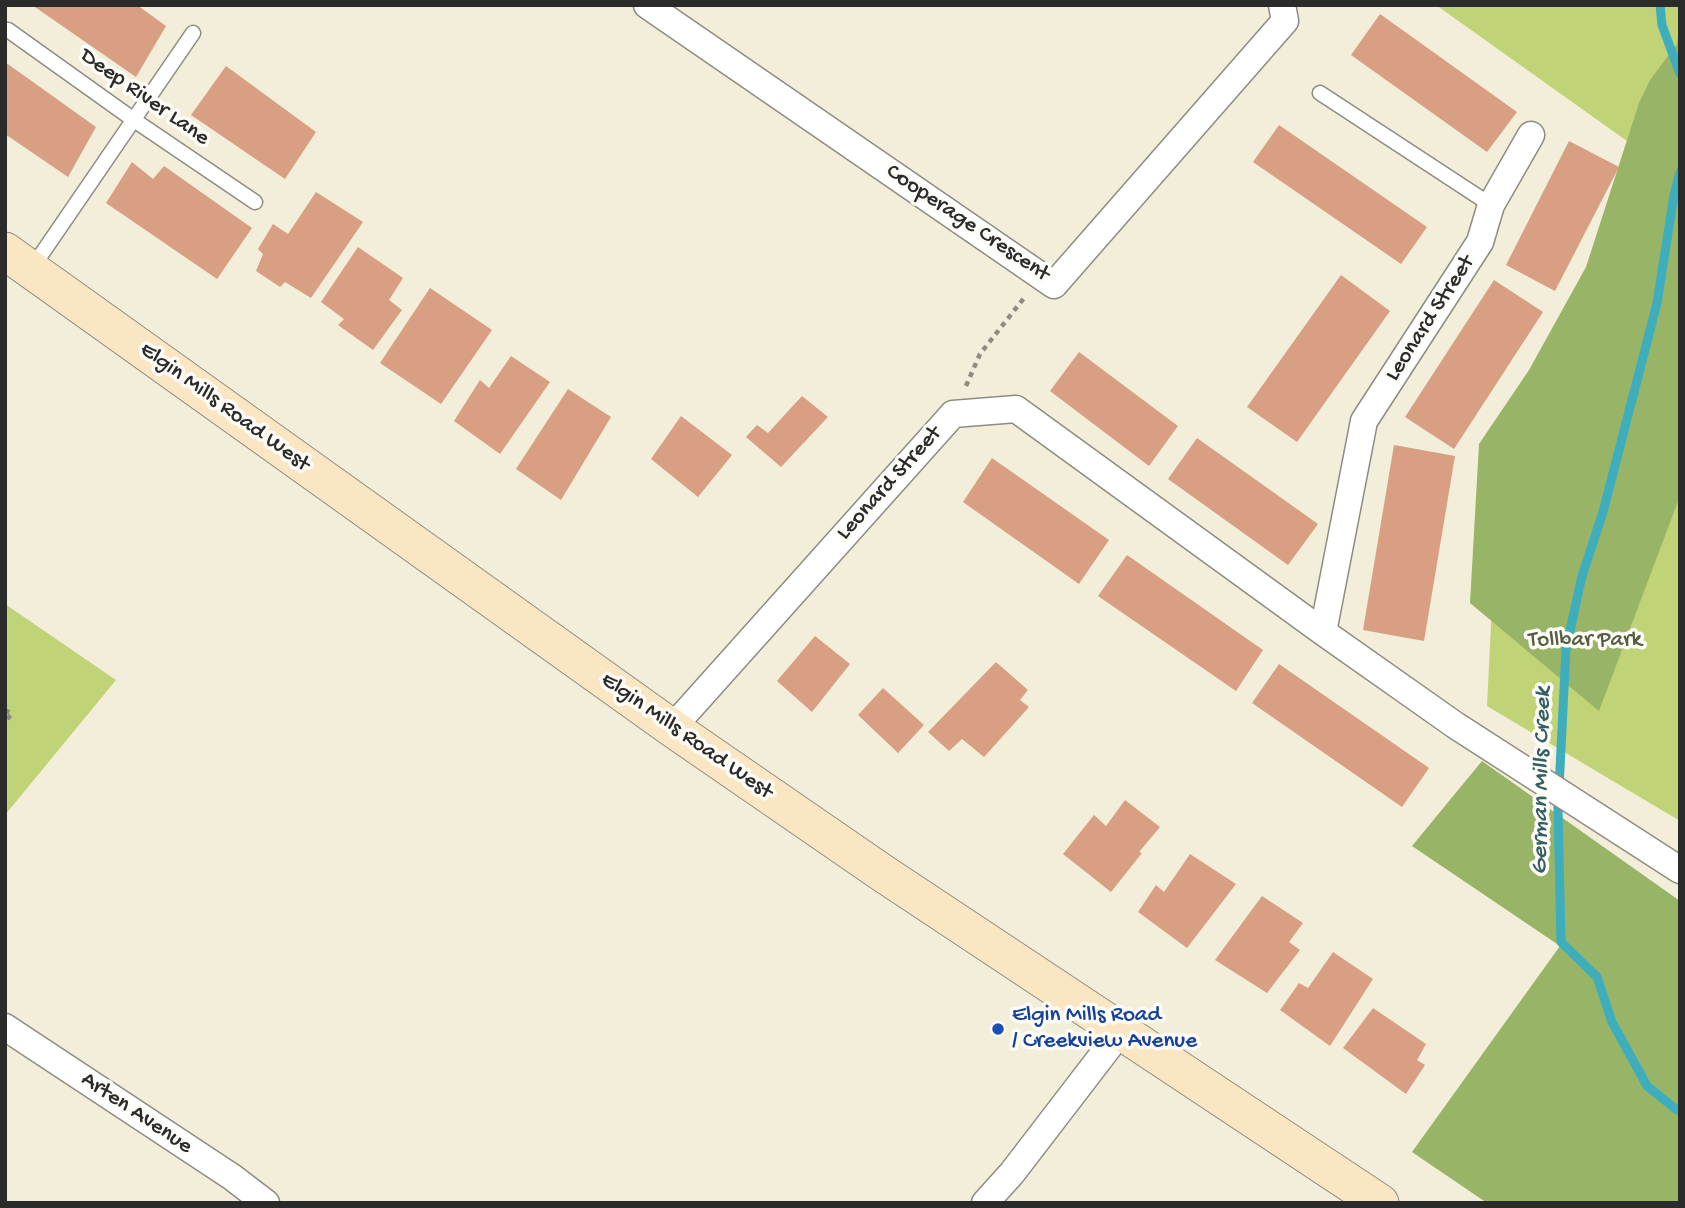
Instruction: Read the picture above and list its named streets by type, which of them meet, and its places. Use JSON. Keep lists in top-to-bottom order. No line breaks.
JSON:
{"streets":{"main road":["Elgin Mills Road West"],"street":["Cooperage Crescent","Leonard Street","Arten Avenue"],"lane":["Deep River Lane"]},"crossings":[["Leonard Street","Elgin Mills Road West"]],"water":["German Mills Creek"],"parks":["Tollbar Park"],"places":["Elgin Mills Road / Creekview Avenue"]}
